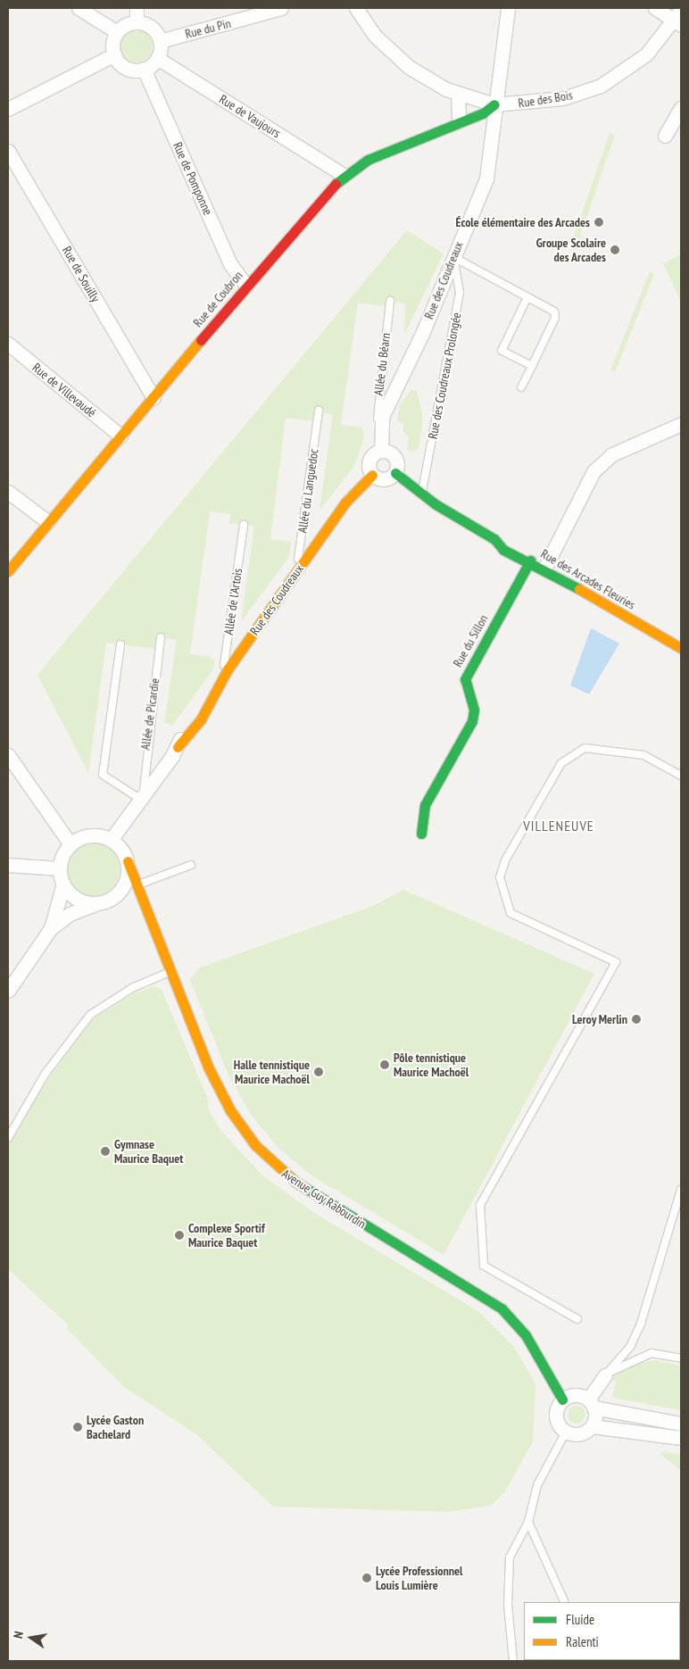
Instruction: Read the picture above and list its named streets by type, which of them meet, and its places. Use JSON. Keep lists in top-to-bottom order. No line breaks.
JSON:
{"streets":{"street":["Rue du Pin","Rue des Bois","Rue de Vaujours","Rue de Pomponne","Rue de Souilly","Rue des Coudreaux","Rue de Coubron","Rue de Villevaudé","Rue des Arcades Fleuries","Rue du Sillon","Avenue Guy Rabourdin"],"lane":["Allée du Béarn","Rue des Coudreaux Prolongée","Allée du Languedoc","Allée de l'Artois","Allée de Picardie"]},"crossings":[["Rue du Pin","Rue de Vaujours"],["Rue du Pin","Rue de Pomponne"],["Rue des Bois","Rue des Coudreaux"],["Rue des Bois","Rue de Coubron"],["Rue de Vaujours","Rue de Pomponne"],["Rue de Vaujours","Rue de Coubron"],["Rue de Pomponne","Rue de Coubron"],["Rue de Souilly","Rue de Coubron"],["Rue des Coudreaux","Rue de Coubron"],["Rue des Coudreaux","Allée du Béarn"],["Rue des Coudreaux","Rue des Coudreaux Prolongée"],["Rue des Coudreaux","Allée du Languedoc"],["Rue des Coudreaux","Rue des Arcades Fleuries"],["Rue des Coudreaux","Allée de l'Artois"],["Rue des Coudreaux","Allée de Picardie"],["Rue des Coudreaux","Avenue Guy Rabourdin"],["Rue de Coubron","Rue de Villevaudé"],["Rue des Coudreaux Prolongée","Rue des Arcades Fleuries"],["Rue des Arcades Fleuries","Rue du Sillon"]],"districts":["VILLENEUVE"],"places":["École élémentaire des Arcades","Groupe Scolaire des Arcades","Leroy Merlin","Pôle tennistique Maurice Machoël","Halle tennistique Maurice Machoël","Gymnase Maurice Baquet","Complexe Sportif Maurice Baquet","Lycée Gaston Bachelard","Lycée Professionnel Louis Lumière"],"legend":["Fluide","Ralenti"],"north":"left"}
